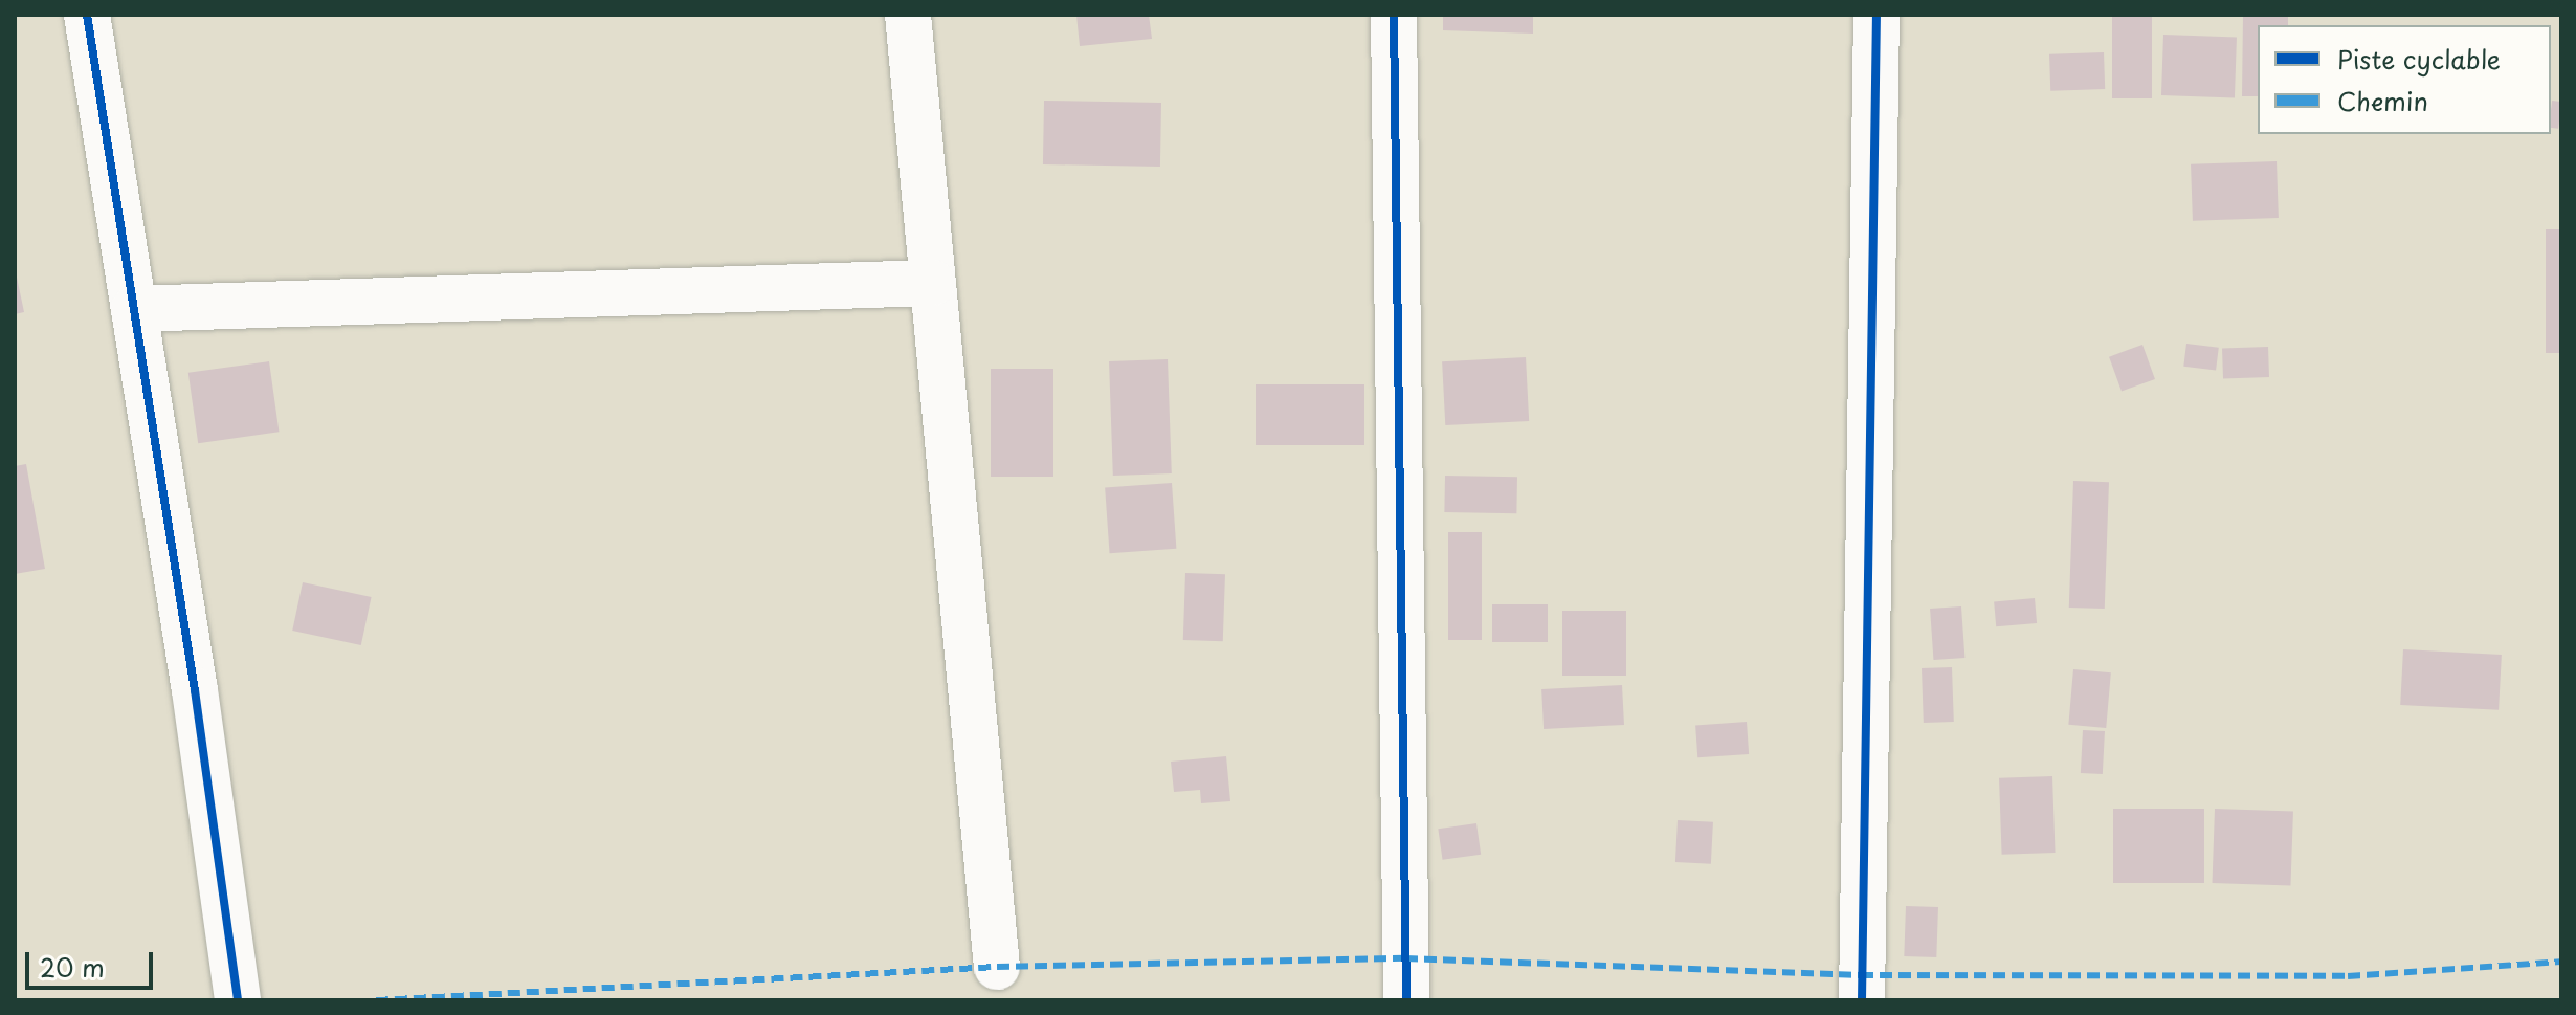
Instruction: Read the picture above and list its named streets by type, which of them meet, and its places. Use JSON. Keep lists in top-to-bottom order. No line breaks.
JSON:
{"legend":["Piste cyclable","Chemin"],"scale_bar":"20 m"}
